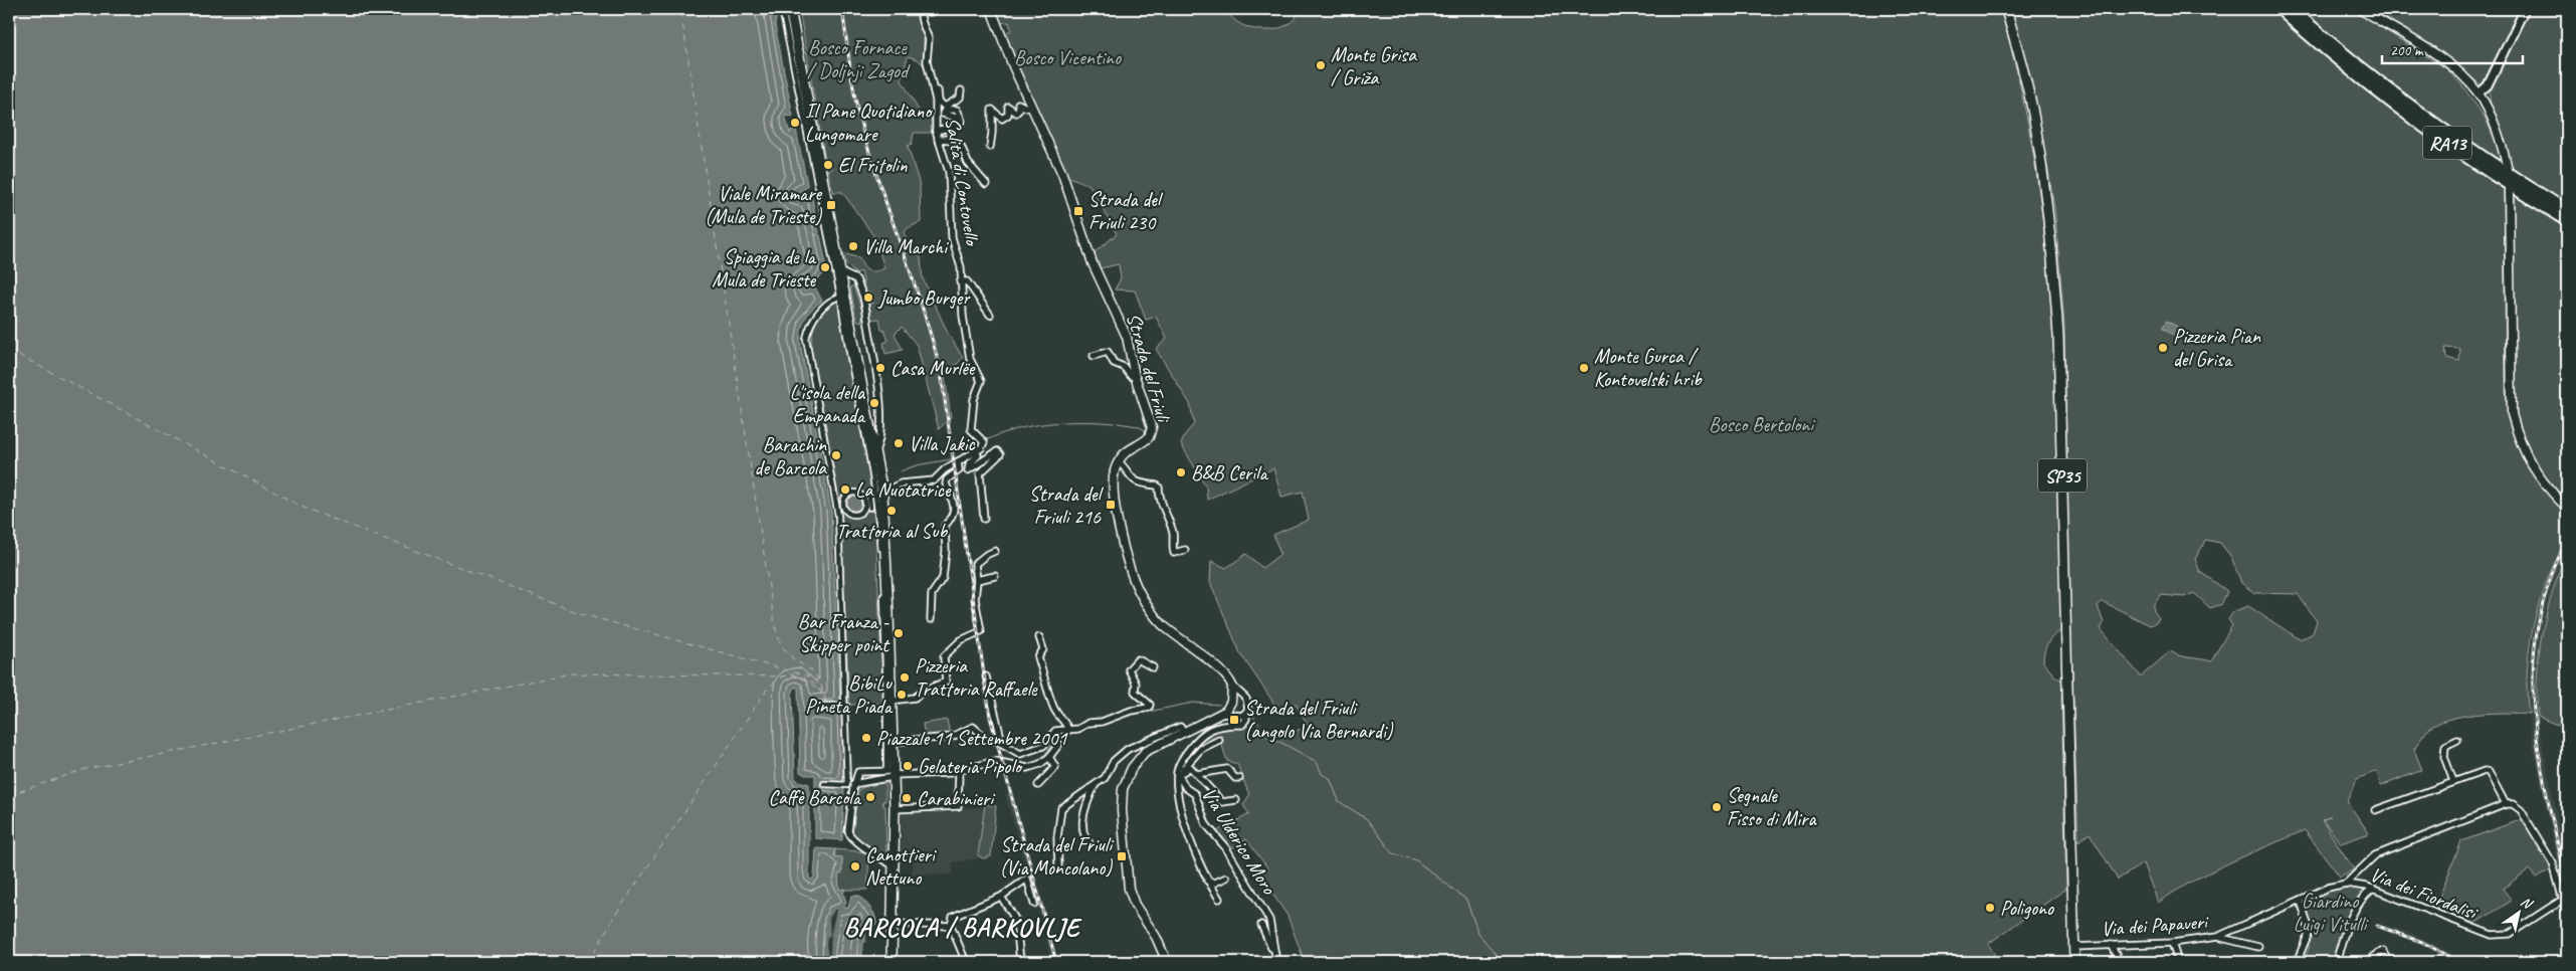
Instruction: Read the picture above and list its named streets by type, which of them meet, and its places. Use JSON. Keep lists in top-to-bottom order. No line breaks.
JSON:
{"streets":{"highway":["RA13"],"main road":["Strada del Friuli","SP35"],"street":["Salita di Contovello","Via Ulderico Moro","Via dei Fiordalisi","Via dei Papaveri"]},"crossings":[["SP35","Via dei Papaveri"],["Via dei Fiordalisi","Via dei Papaveri"]],"districts":["BARCOLA / BARKOVLJE"],"parks":["Bosco Fornace / Doljnji Zagod","Bosco Vicentino","Bosco Bertoloni","Giardino Luigi Vitulli"],"places":{"other":["Monte Grisa / Griža","Il Pane Quotidiano Lungomare","El Fritolin","Villa Marchi","Spiaggia de la Mula de Trieste","Jumbo Burger","Pizzeria Pian del Grisa","Casa Murlëe","Monte Gurca / Kontovelski hrib","L'isola della Empanada","Villa Jakic","Barachin de Barcola","B&B Cerila","La Nuotatrice","Trattoria al Sub","Bar Franza - Skipper point","Pizzeria Trattoria Raffaele","BibiLu Pineta Piada","Piazzale 11 Settembre 2001","Gelateria Pipolo","Caffè Barcola","Carabinieri","Segnale Fisso di Mira","Canottieri Nettuno","Poligono"],"transit":["Viale Miramare (Mula de Trieste)","Strada del Friuli 230","Strada del Friuli 216","Strada del Friuli (angolo Via Bernardi)","Strada del Friuli (Via Moncolano)"]},"scale_bar":"200 m","north":"top right"}
